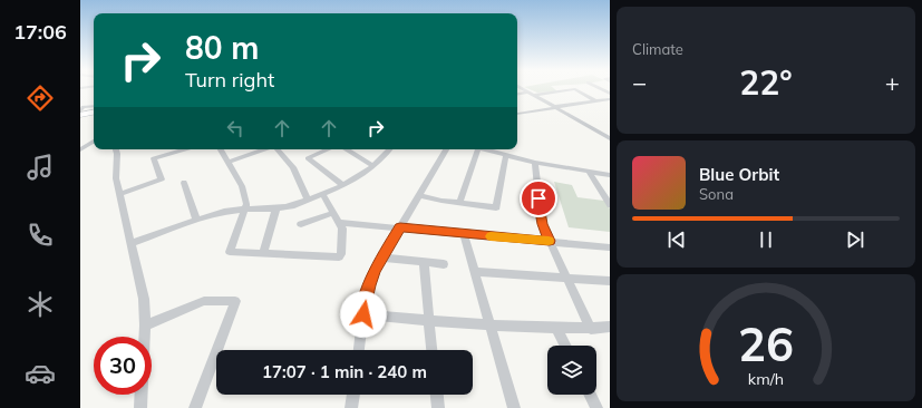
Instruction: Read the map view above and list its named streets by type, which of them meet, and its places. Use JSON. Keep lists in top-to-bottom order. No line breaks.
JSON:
{"page":{"tabs":"17:06","tile":"Climate","turn":["80 m","Turn right"],"heat":["−","22°","+"],"song":["Blue Orbit","Sona"],"limit":"30","trip":"17:07 · 1 min · 240 m","gauge":["26","km/h"]}}
